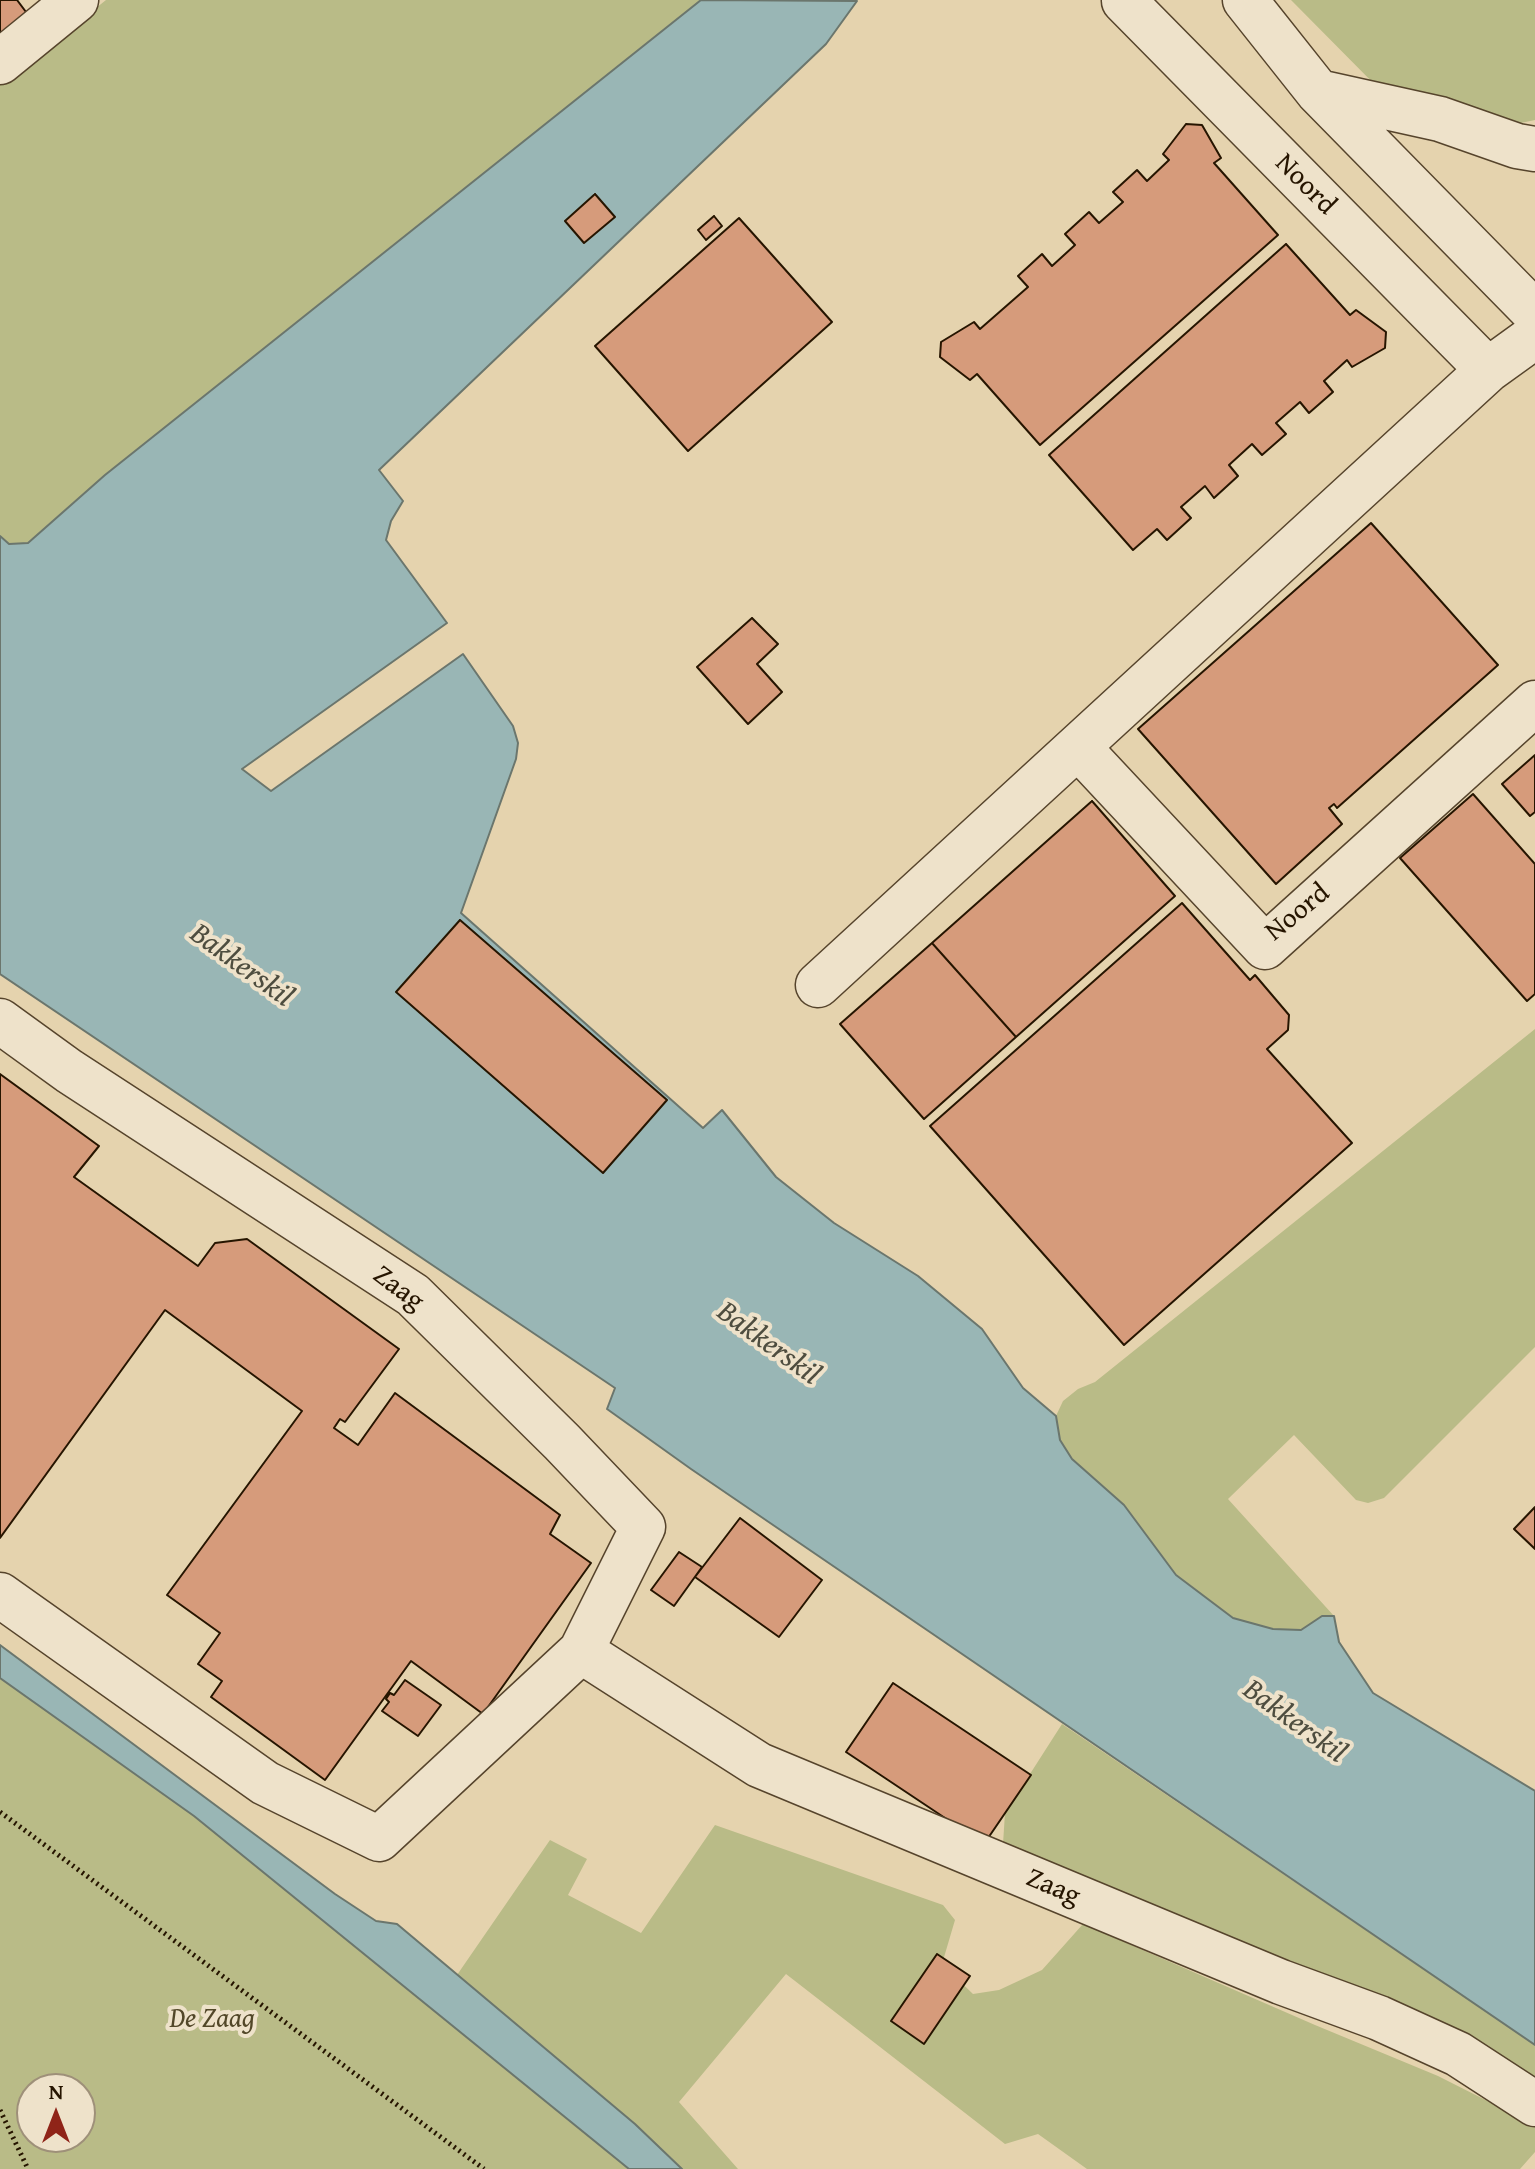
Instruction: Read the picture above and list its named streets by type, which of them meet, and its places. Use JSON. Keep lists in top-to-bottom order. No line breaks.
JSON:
{"streets":{"street":["Noord","Zaag"]},"water":["Bakkerskil"],"parks":["De Zaag"],"north":"top"}
